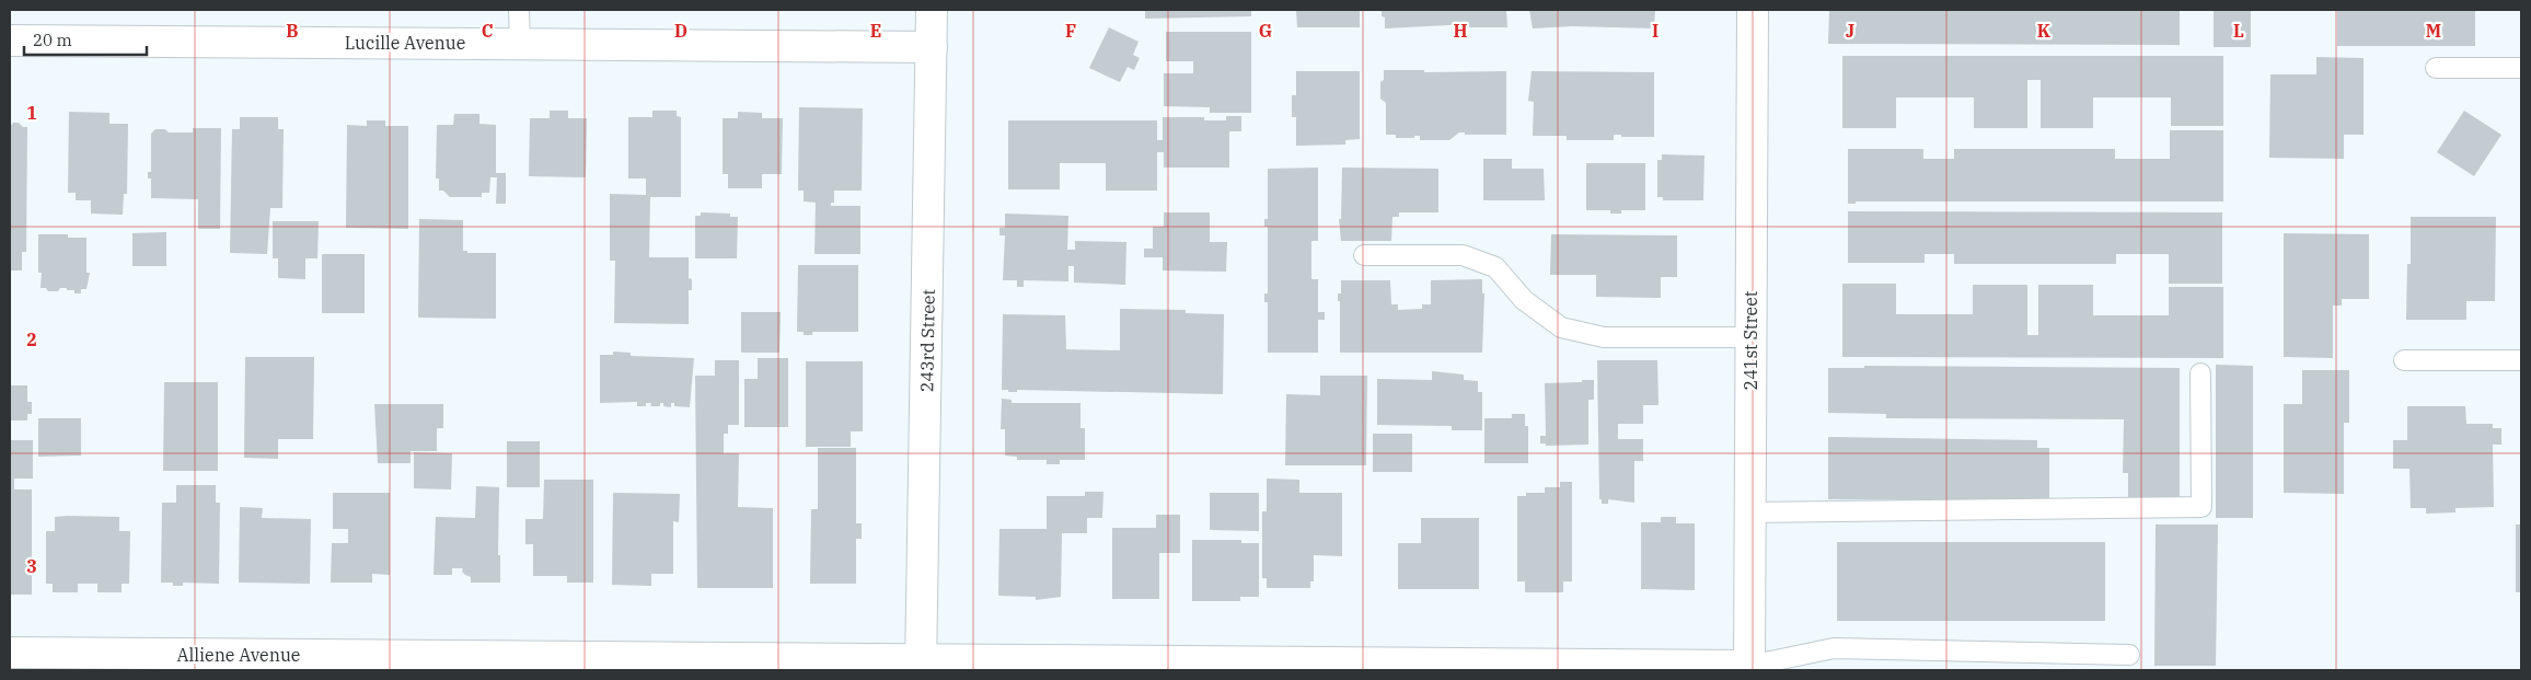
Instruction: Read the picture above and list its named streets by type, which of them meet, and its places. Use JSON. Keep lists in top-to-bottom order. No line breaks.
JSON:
{"streets":{"street":["Lucille Avenue","243rd Street","241st Street","Alliene Avenue"]},"crossings":[["Lucille Avenue","243rd Street"],["243rd Street","Alliene Avenue"],["241st Street","Alliene Avenue"]],"scale_bar":"20 m","grid":{"columns":["B","C","D","E","F","G","H","I","J","K","L","M"],"rows":["1","2","3"]}}
